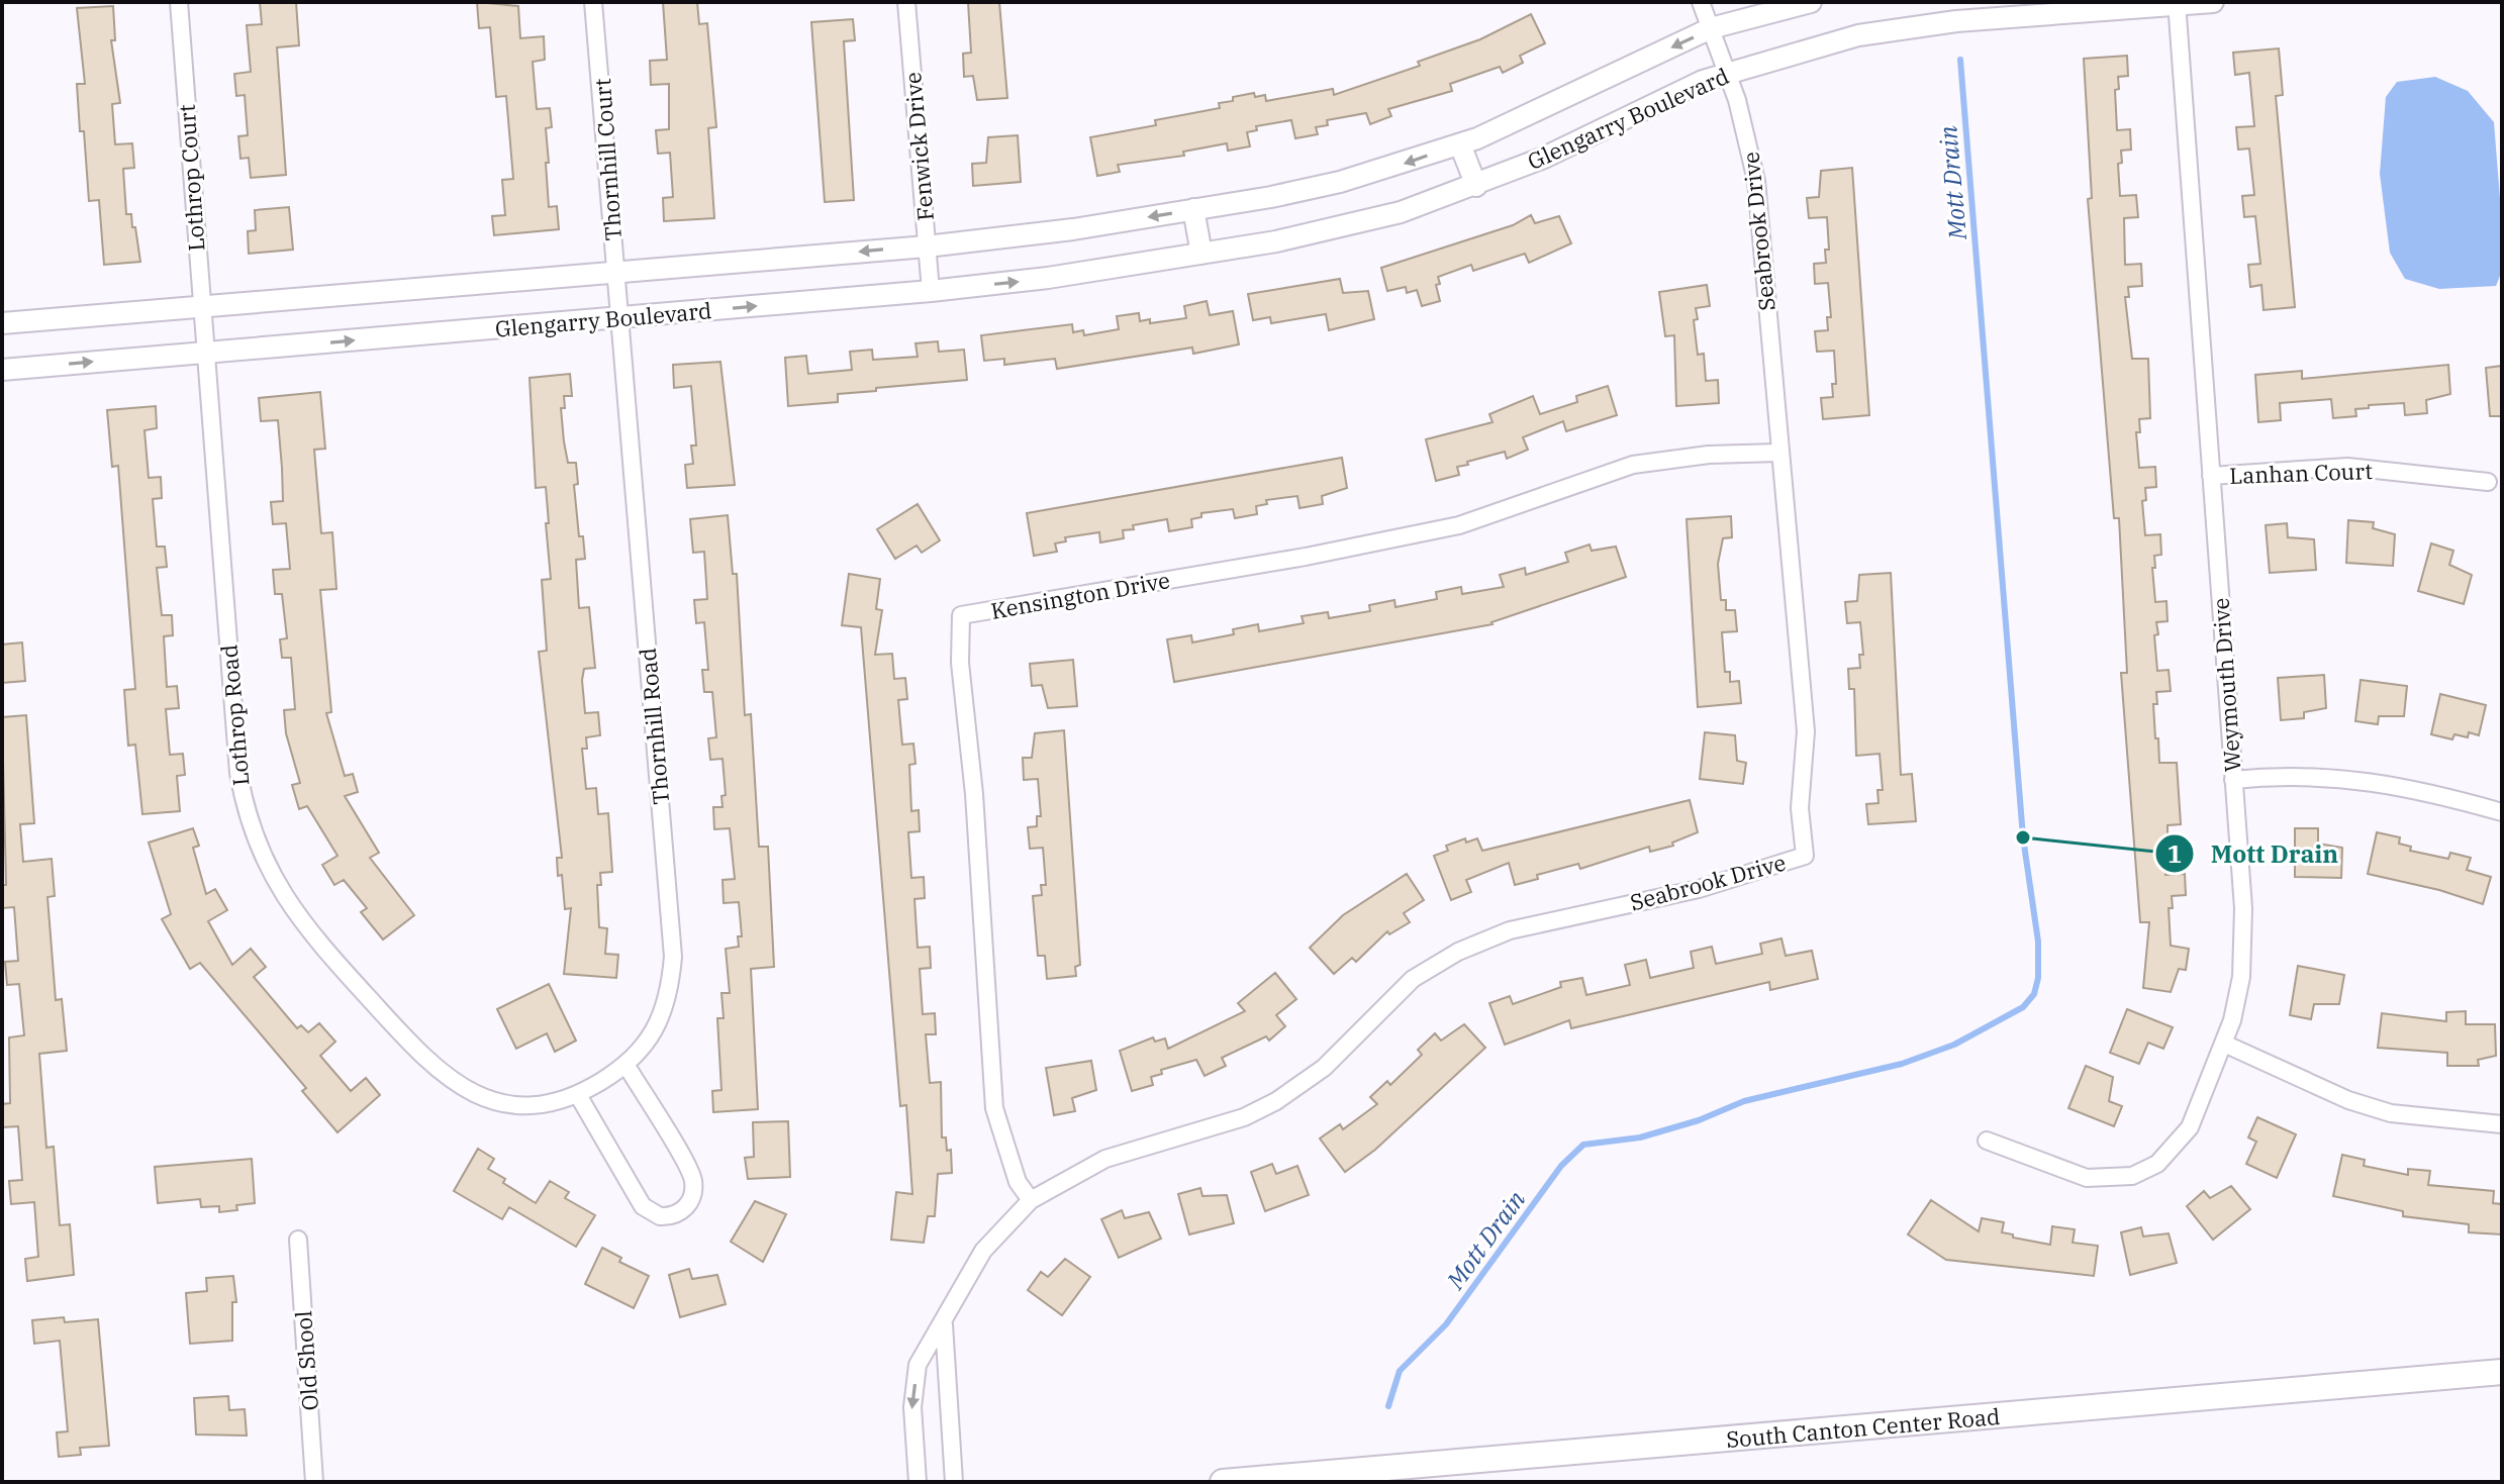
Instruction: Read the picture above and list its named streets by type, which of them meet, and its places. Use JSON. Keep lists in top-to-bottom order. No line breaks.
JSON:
{"streets":{"main road":["South Canton Center Road"],"street":["Glengarry Boulevard","Fenwick Drive","Thornhill Court","Lothrop Court","Seabrook Drive","Lanhan Court","Kensington Drive","Weymouth Drive","Lothrop Road","Thornhill Road","Old Shool"]},"crossings":[["Glengarry Boulevard","Fenwick Drive"],["Glengarry Boulevard","Thornhill Court"],["Glengarry Boulevard","Lothrop Court"],["Glengarry Boulevard","Seabrook Drive"],["Glengarry Boulevard","Weymouth Drive"],["Glengarry Boulevard","Lothrop Road"],["Glengarry Boulevard","Thornhill Road"],["Thornhill Court","Thornhill Road"],["Lothrop Court","Lothrop Road"],["Seabrook Drive","Kensington Drive"],["Lanhan Court","Weymouth Drive"],["Lothrop Road","Thornhill Road"]],"water":["Mott Drain"],"places":["Mott Drain"]}
